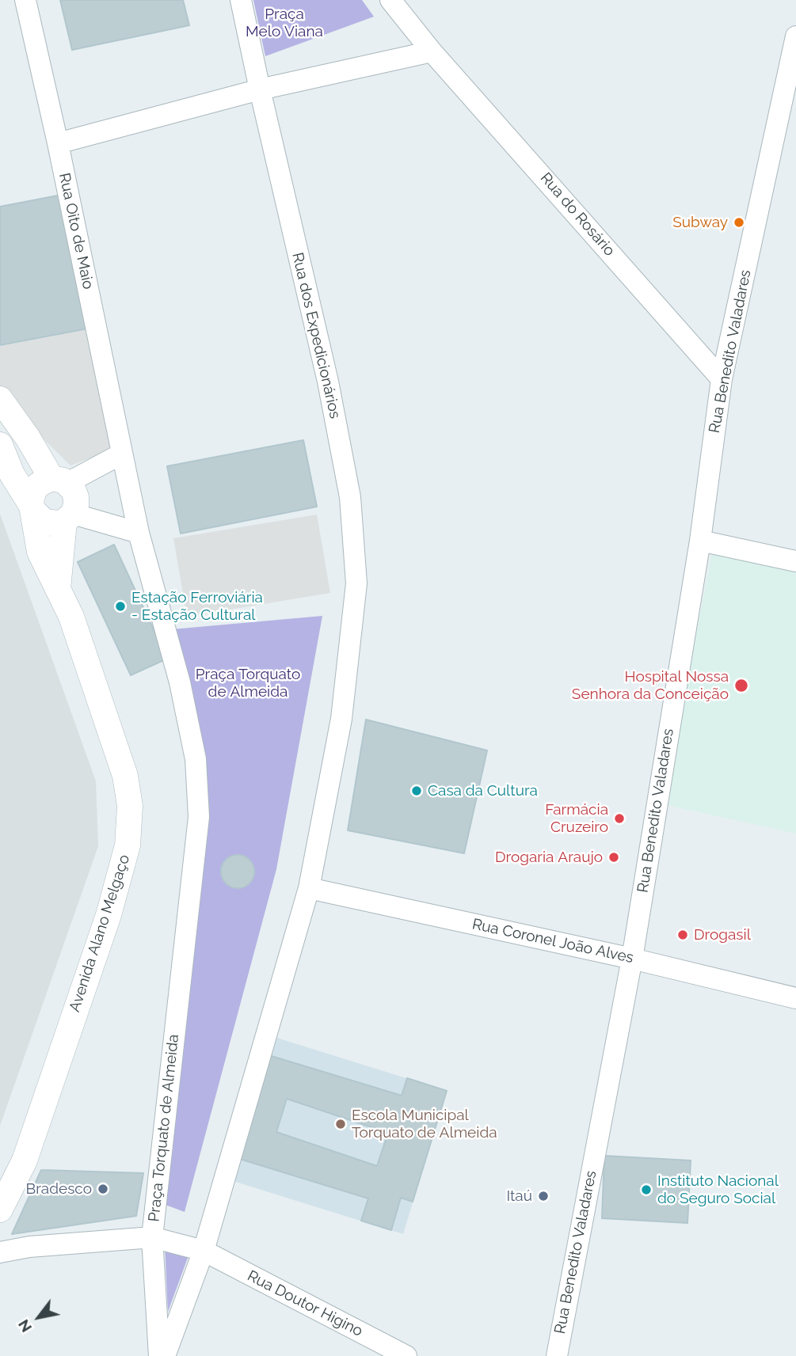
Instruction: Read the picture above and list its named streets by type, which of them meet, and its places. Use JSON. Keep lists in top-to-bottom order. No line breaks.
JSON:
{"streets":{"street":["Rua do Rosário","Rua Oito de Maio","Rua dos Expedicionários","Rua Benedito Valadares","Avenida Alano Melgaço","Rua Coronel João Alves","Praça Torquato de Almeida","Rua Doutor Higino"]},"crossings":[["Rua do Rosário","Rua Benedito Valadares"],["Rua Oito de Maio","Praça Torquato de Almeida"],["Rua dos Expedicionários","Rua Coronel João Alves"],["Rua Benedito Valadares","Rua Coronel João Alves"],["Praça Torquato de Almeida","Rua Doutor Higino"]],"parks":["Praça Melo Viana","Praça Torquato de Almeida"],"places":["Subway","Estação Ferroviária - Estação Cultural","Hospital Nossa Senhora da Conceição","Casa da Cultura","Farmácia Cruzeiro","Drogaria Araujo","Drogasil","Escola Municipal Torquato de Almeida","Bradesco","Instituto Nacional do Seguro Social","Itaú"],"north":"bottom left"}
